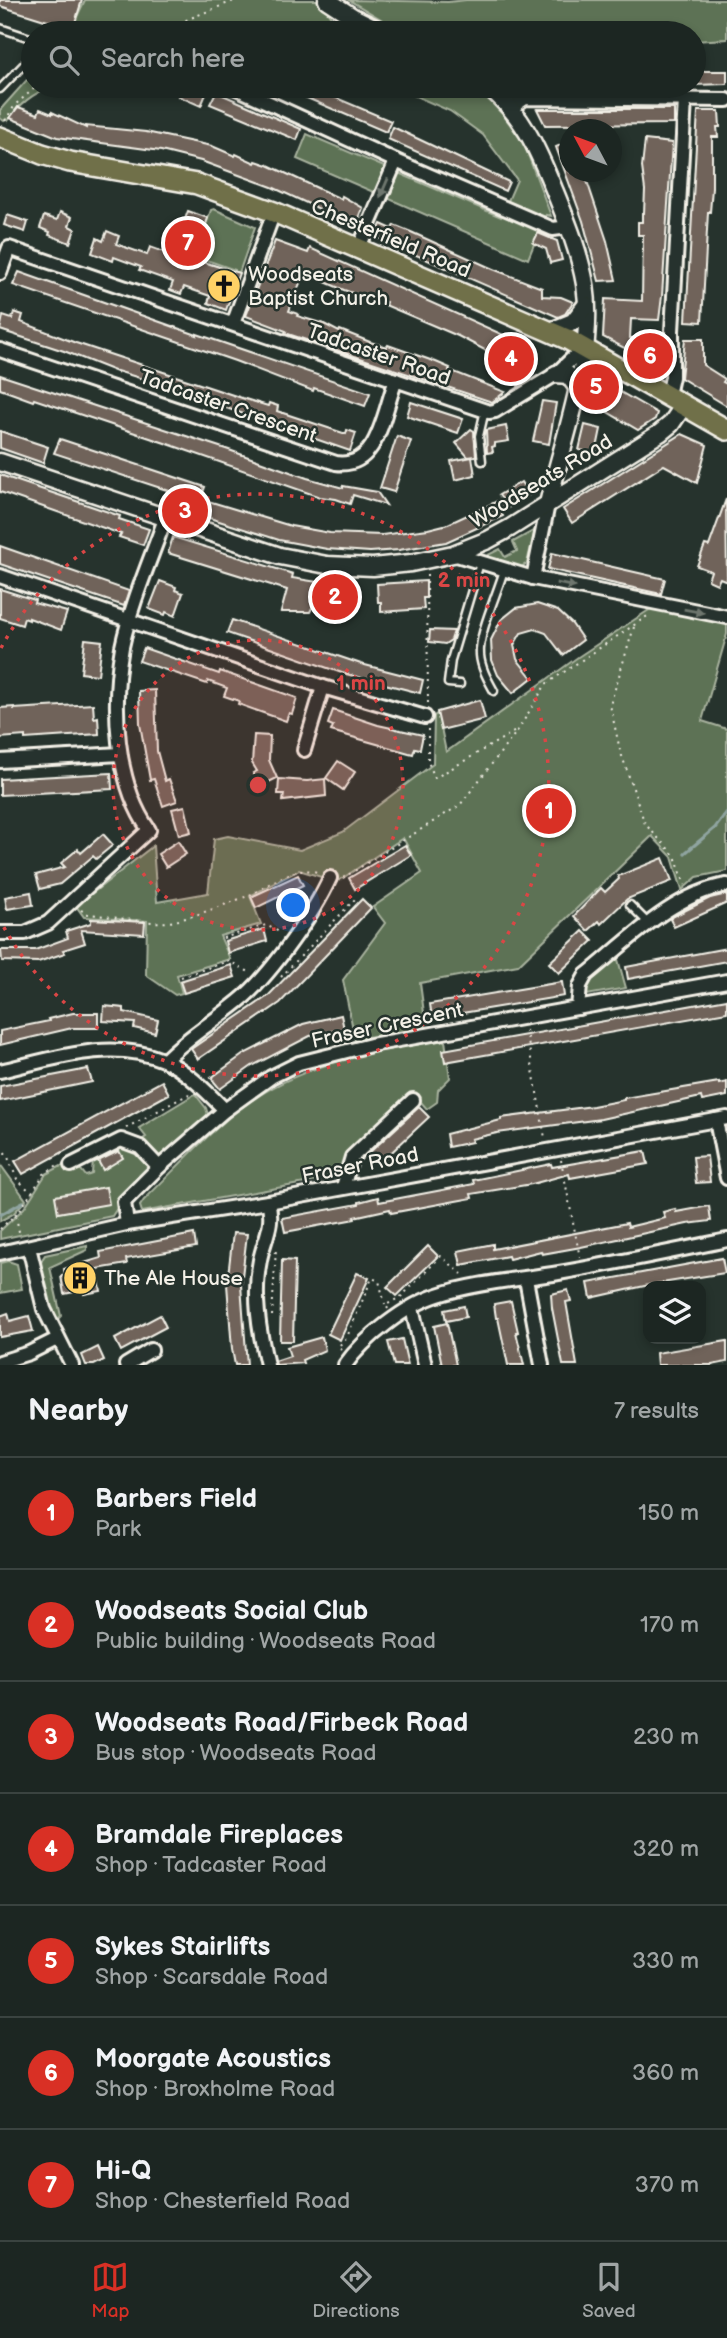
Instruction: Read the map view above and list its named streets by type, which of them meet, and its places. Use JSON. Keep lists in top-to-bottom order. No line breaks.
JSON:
{"streets":{"highway":["Chesterfield Road"],"street":["Tadcaster Road","Tadcaster Crescent","Woodseats Road","Fraser Crescent","Fraser Road"]},"crossings":[["Chesterfield Road","Woodseats Road"],["Tadcaster Road","Tadcaster Crescent"],["Fraser Crescent","Fraser Road"]],"places":{"church":["Woodseats Baptist Church"],"building":["The Ale House"]},"north":"top left","page":{"search":"Search here","pins":["7","6","4","5","3","2","1"],"heading":["Nearby","7 results"],"list":[{"mark":"1","name":"Barbers Field","note":"Park","value":"150 m"},{"mark":"2","name":"Woodseats Social Club","note":"Public building · Woodseats Road","value":"170 m"},{"mark":"3","name":"Woodseats Road/Firbeck Road","note":"Bus stop · Woodseats Road","value":"230 m"},{"mark":"4","name":"Bramdale Fireplaces","note":"Shop · Tadcaster Road","value":"320 m"},{"mark":"5","name":"Sykes Stairlifts","note":"Shop · Scarsdale Road","value":"330 m"},{"mark":"6","name":"Moorgate Acoustics","note":"Shop · Broxholme Road","value":"360 m"},{"mark":"7","name":"Hi-Q","note":"Shop · Chesterfield Road","value":"370 m"}],"nav":["Map","Directions","Saved"]},"rings":["2 min","1 min"]}
